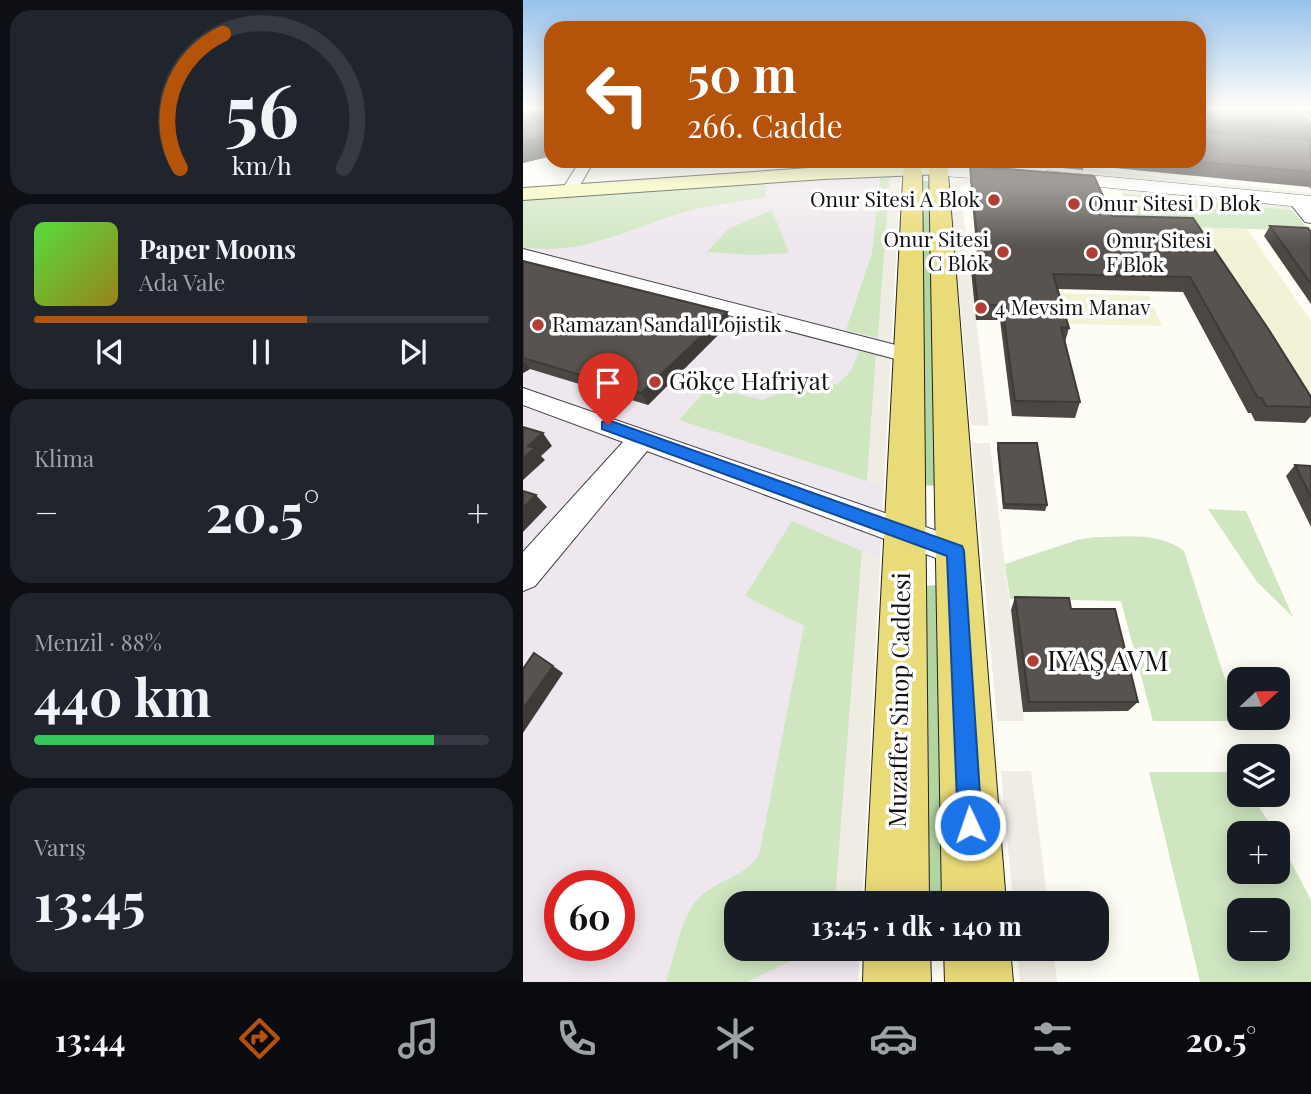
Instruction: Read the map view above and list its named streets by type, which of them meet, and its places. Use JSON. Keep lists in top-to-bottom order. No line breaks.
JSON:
{"streets":{"main road":["Muzaffer Sinop Caddesi"]},"places":["Onur Sitesi A Blok","Onur Sitesi D Blok","Onur Sitesi C Blok","Onur Sitesi F Blok","4 Mevsim Manav","Ramazan Sandal Lojistik","Gökçe Hafriyat","IYAŞ AVM"],"north":"right","page":{"turn":["50 m","266. Cadde"],"song":["Paper Moons","Ada Vale"],"tile":["Klima",["Menzil · 88%","440 km"],["Varış","13:45"]],"heat":["−","20.5°","+"],"map_buttons":["+","−"],"limit":"60","trip":"13:45 · 1 dk · 140 m","tabs":["13:44","20.5°"],"gauge":["56","km/h"]}}
